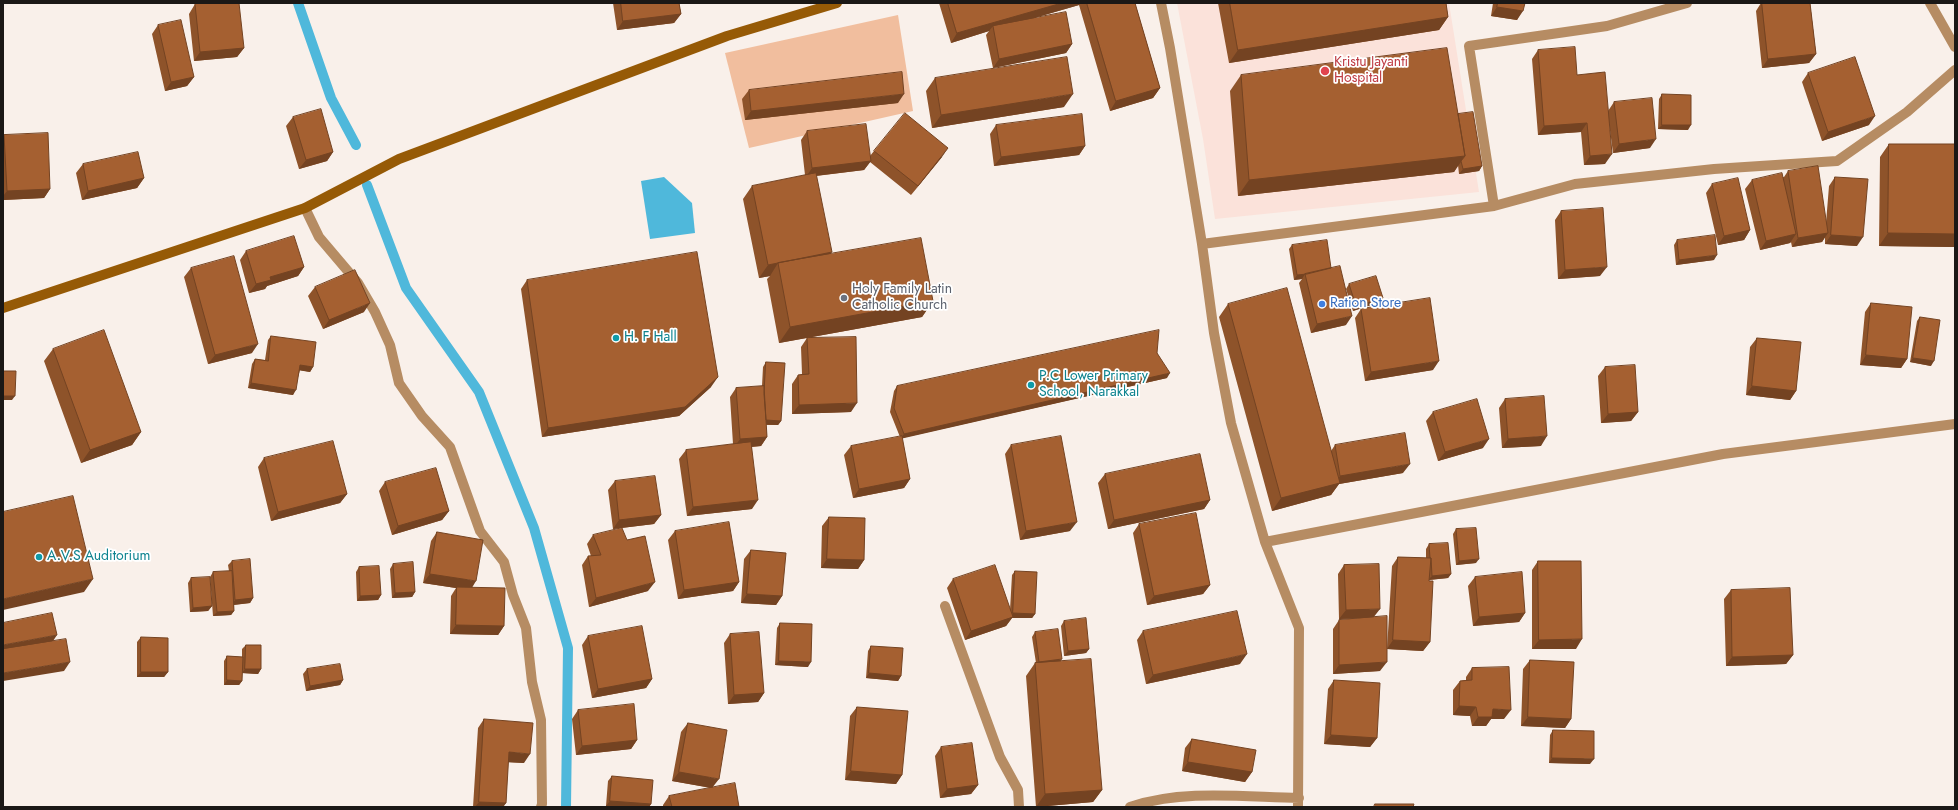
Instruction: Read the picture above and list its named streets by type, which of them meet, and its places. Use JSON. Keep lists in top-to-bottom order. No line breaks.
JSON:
{"places":["Kristu Jayanti Hospital","Holy Family Latin Catholic Church","Ration Store","H. F Hall","P.C Lower Primary School, Narakkal","A.V.S Auditorium"]}
